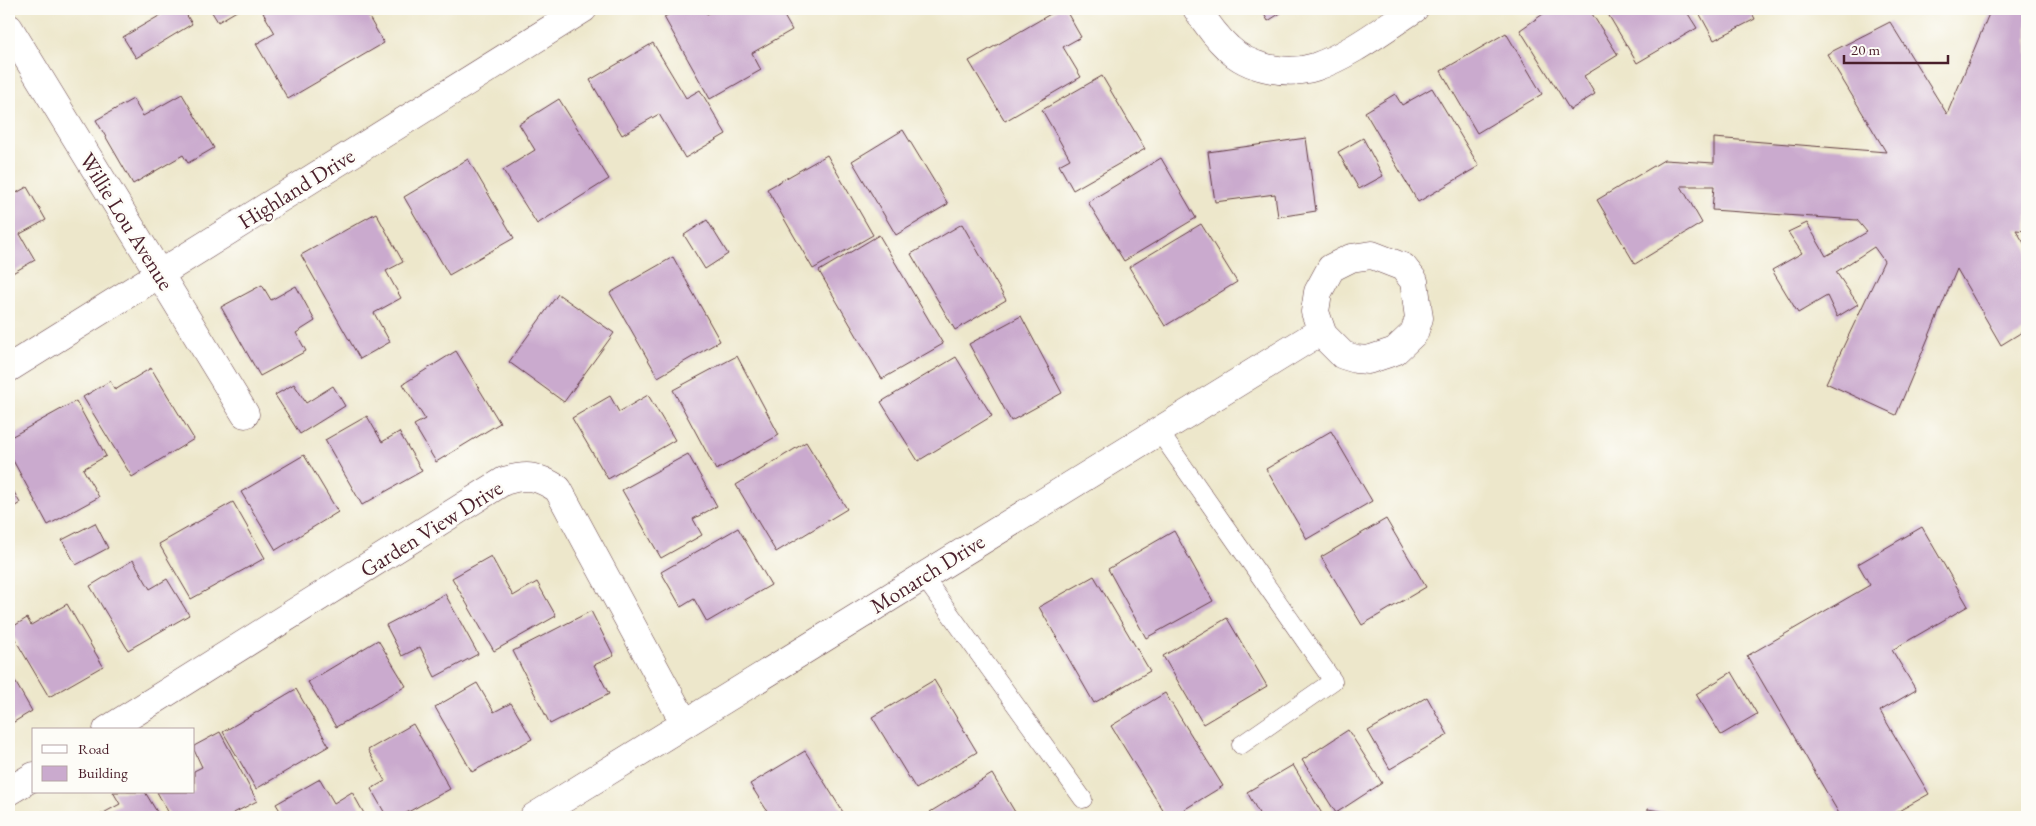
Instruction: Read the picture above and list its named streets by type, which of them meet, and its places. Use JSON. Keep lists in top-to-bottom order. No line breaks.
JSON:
{"streets":{"street":["Highland Drive","Willie Lou Avenue","Garden View Drive","Monarch Drive"]},"crossings":[["Highland Drive","Willie Lou Avenue"],["Garden View Drive","Monarch Drive"]],"legend":["Road","Building"],"scale_bar":"20 m"}
